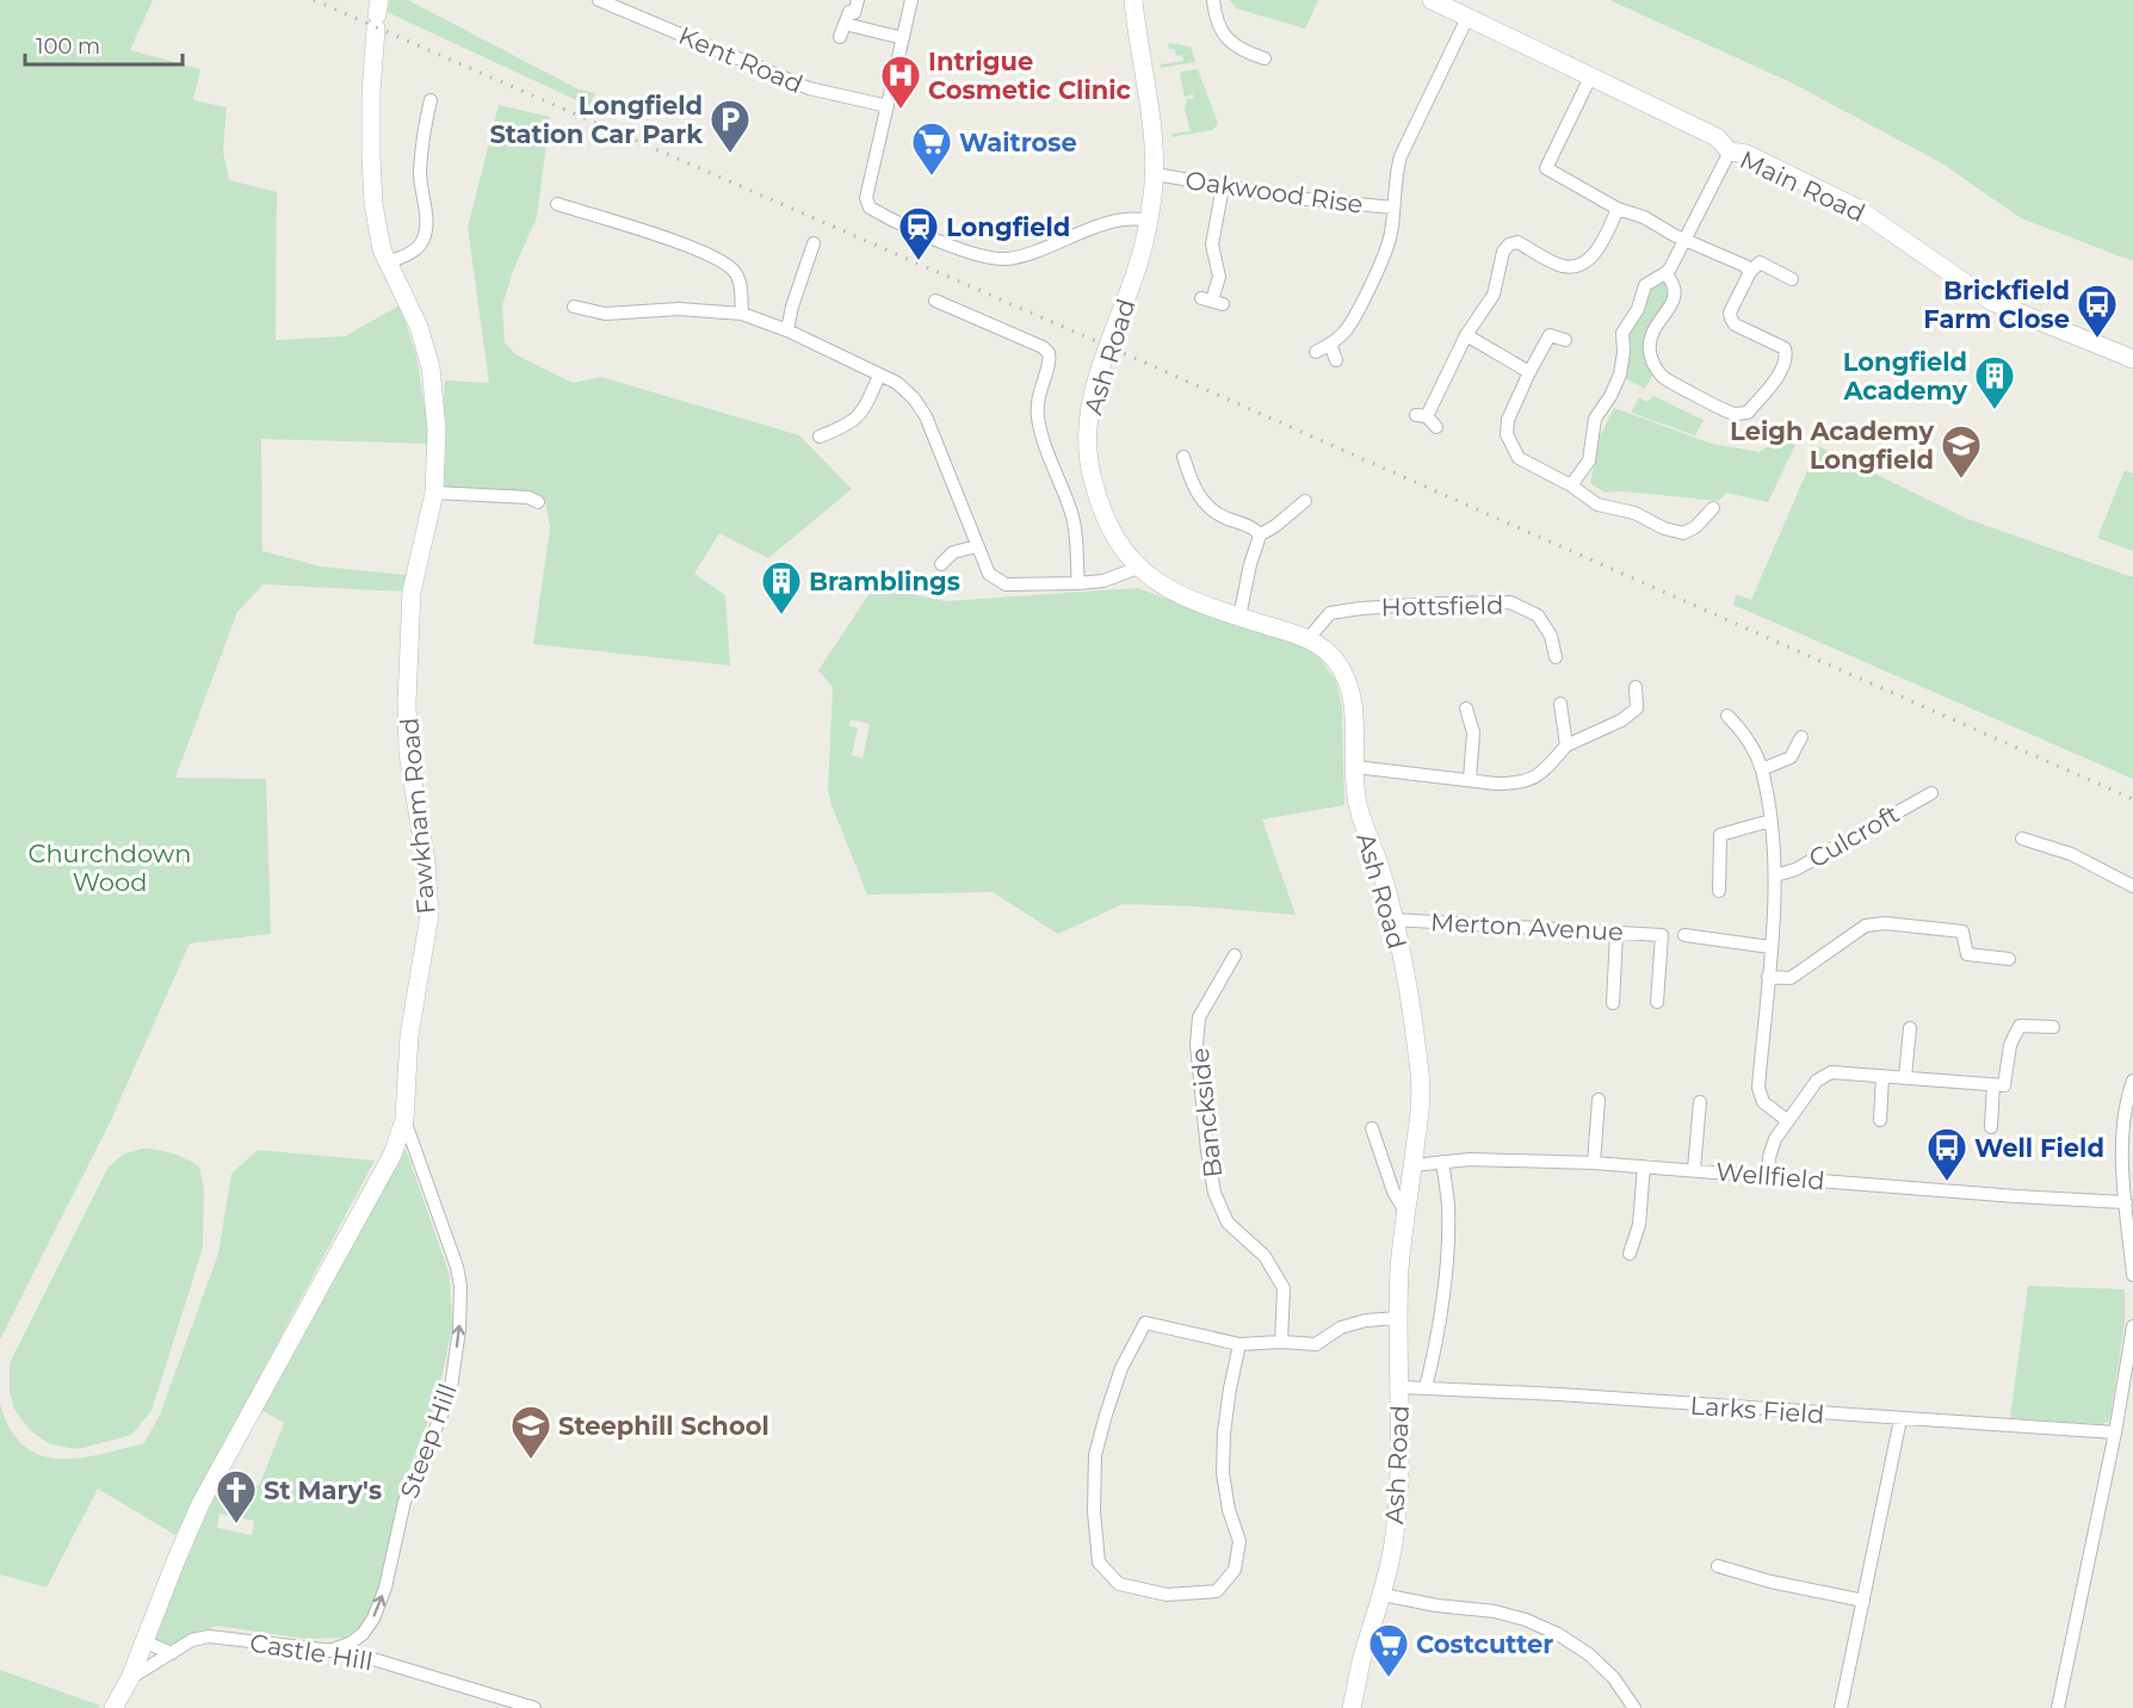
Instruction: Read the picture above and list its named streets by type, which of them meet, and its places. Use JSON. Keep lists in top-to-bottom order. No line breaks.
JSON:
{"streets":{"street":["Kent Road","Main Road","Oakwood Rise","Ash Road","Hottsfield","Fawkham Road","Culcroft","Merton Avenue","Banckside","Wellfield","Larks Field","Steep Hill","Castle Hill"]},"crossings":[["Oakwood Rise","Ash Road"],["Ash Road","Hottsfield"],["Ash Road","Merton Avenue"],["Ash Road","Wellfield"],["Ash Road","Larks Field"],["Fawkham Road","Steep Hill"],["Fawkham Road","Castle Hill"]],"one_way":["Steep Hill"],"parks":["Churchdown Wood"],"places":{"hospital":["Intrigue Cosmetic Clinic"],"parking":["Longfield Station Car Park"],"supermarket":["Waitrose","Costcutter"],"station":["Longfield"],"bus stop":["Brickfield Farm Close","Well Field"],"building":["Longfield Academy","Bramblings"],"school or university":["Leigh Academy Longfield","Steephill School"],"church":["St Mary's"]},"scale_bar":"100 m"}
